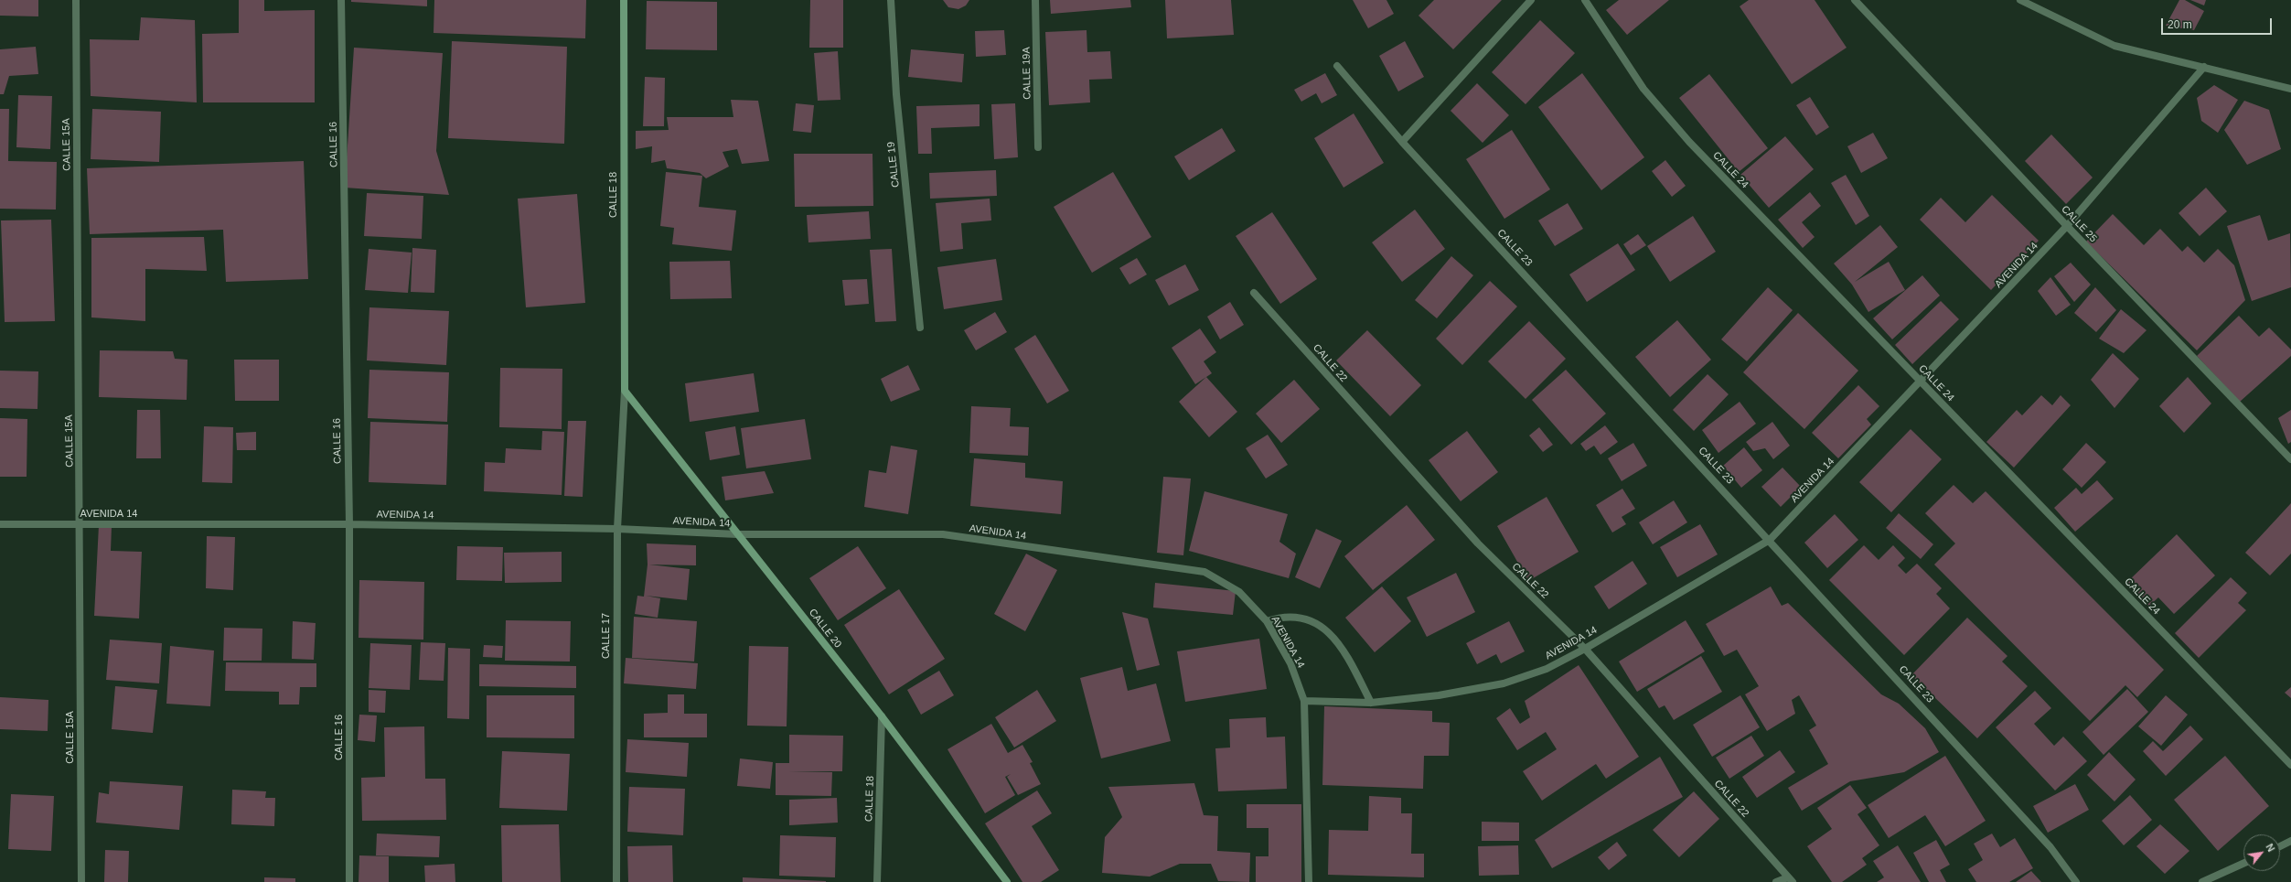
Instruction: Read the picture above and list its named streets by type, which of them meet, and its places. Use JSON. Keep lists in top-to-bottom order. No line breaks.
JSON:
{"streets":{"street":["CALLE 19A","CALLE 15A","CALLE 16","CALLE 19","CALLE 24","CALLE 18","CALLE 25","CALLE 23","AVENIDA 14","CALLE 22","CALLE 20","CALLE 17"]},"crossings":[["CALLE 15A","AVENIDA 14"],["CALLE 16","AVENIDA 14"],["CALLE 24","AVENIDA 14"],["CALLE 18","CALLE 20"],["CALLE 18","CALLE 17"],["CALLE 25","AVENIDA 14"],["CALLE 23","AVENIDA 14"],["AVENIDA 14","CALLE 22"],["AVENIDA 14","CALLE 20"],["AVENIDA 14","CALLE 17"],["CALLE 20","CALLE 17"]],"scale_bar":"20 m","north":"top right"}
